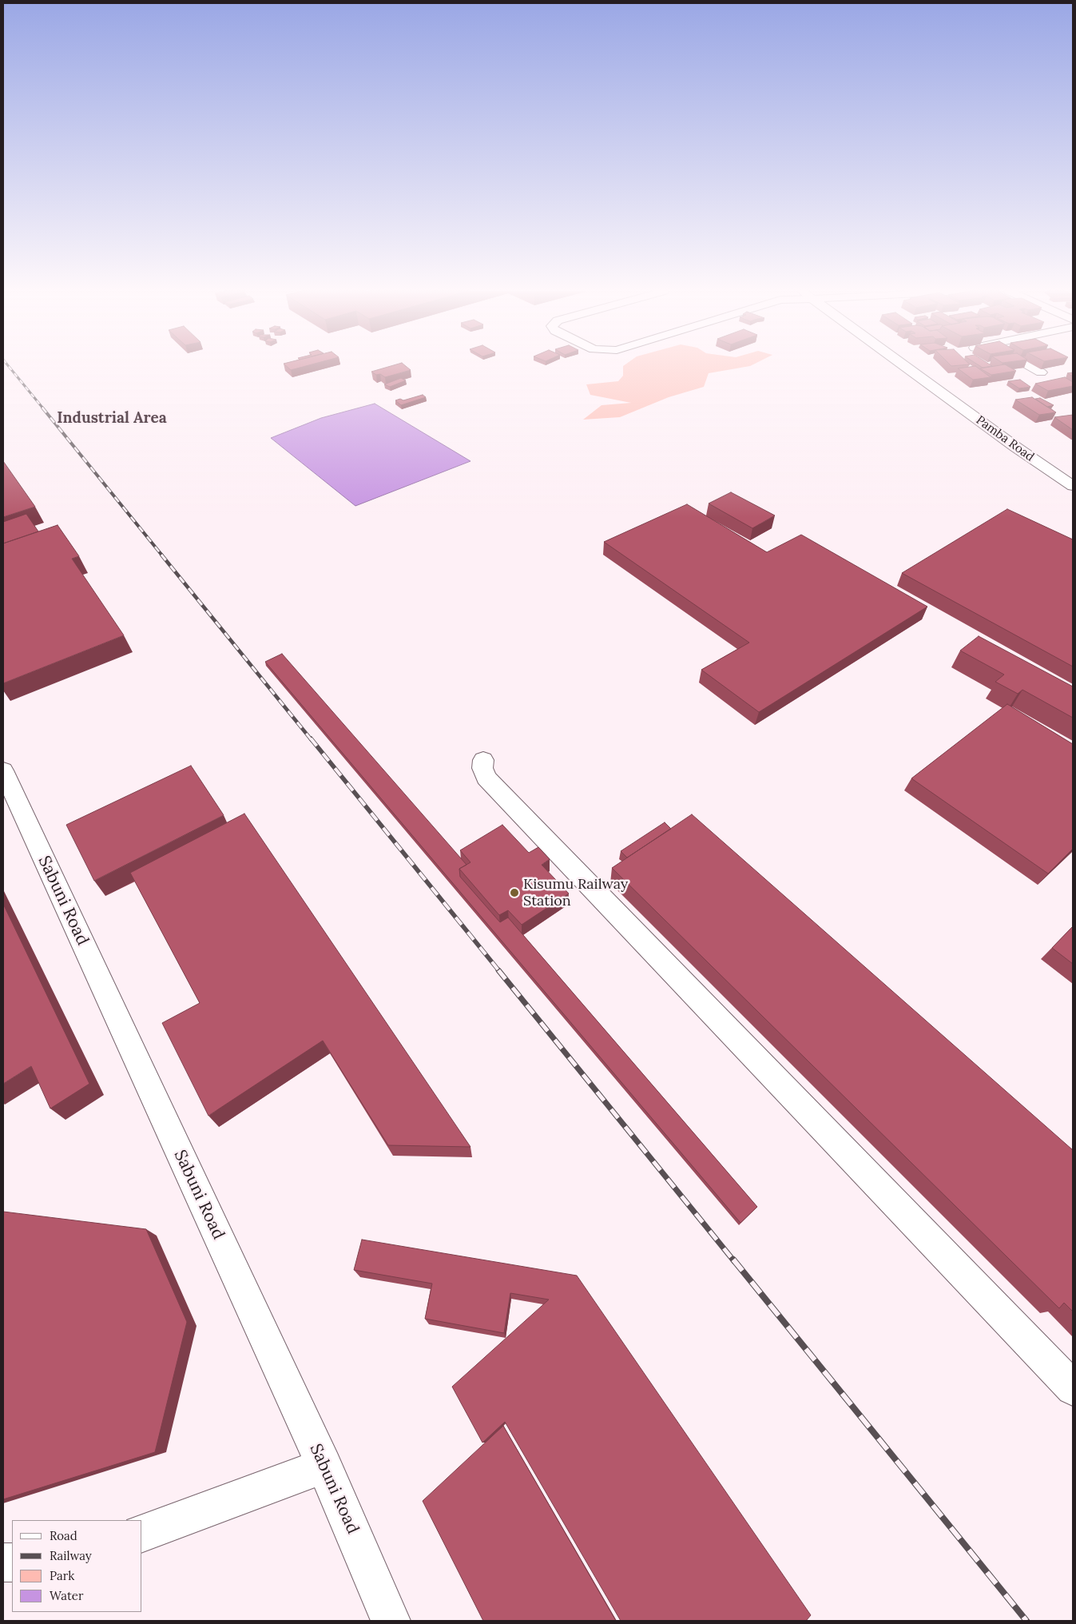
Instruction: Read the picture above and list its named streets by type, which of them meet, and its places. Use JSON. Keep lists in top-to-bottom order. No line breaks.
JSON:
{"streets":{"street":["Pamba Road","Sabuni Road"]},"districts":["Industrial Area"],"places":["Kisumu Railway Station"],"legend":["Road","Railway","Park","Water"]}
